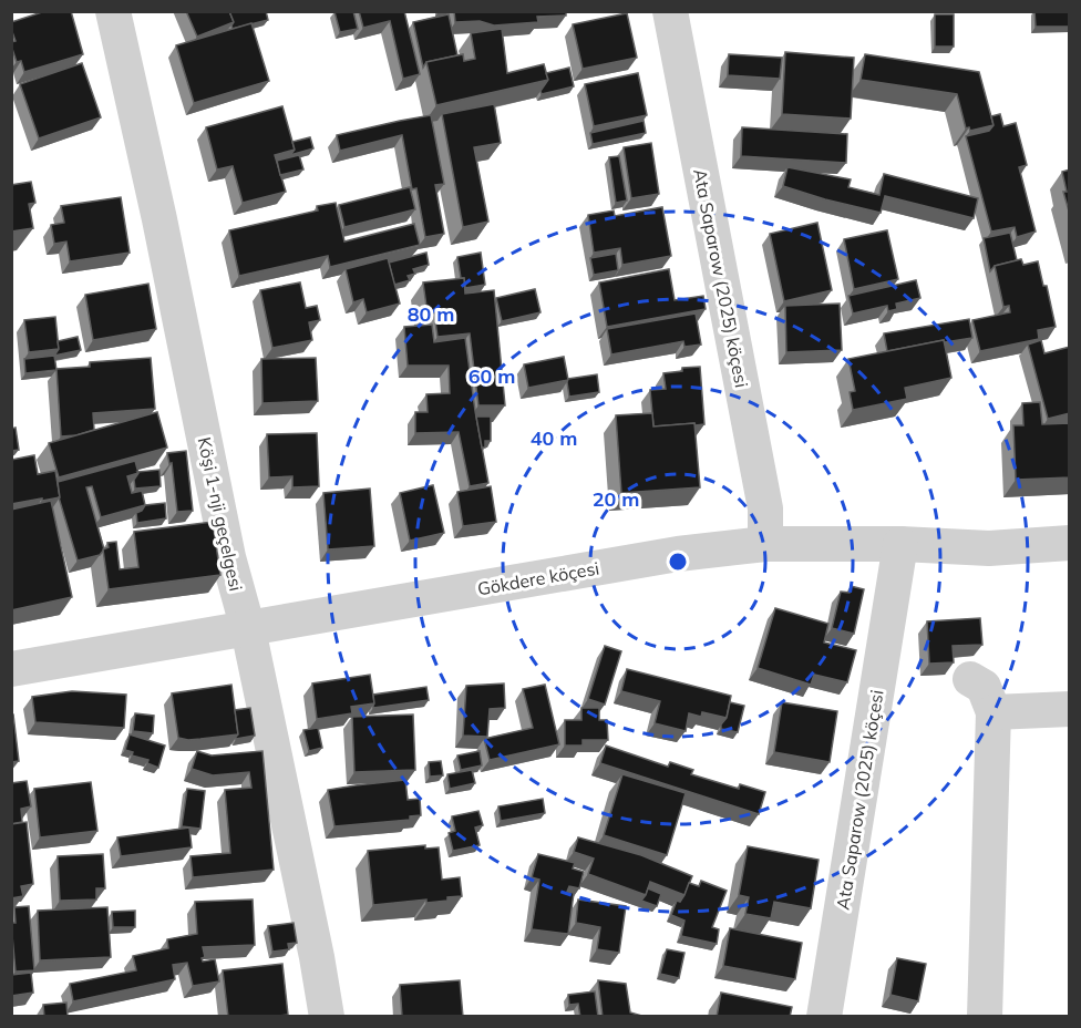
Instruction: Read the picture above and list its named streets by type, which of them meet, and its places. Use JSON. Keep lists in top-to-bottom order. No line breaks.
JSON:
{"streets":{"street":["Ata Saparow (2025) köçesi","Köşi 1-nji geçelgesi","Gökdere köçesi"]},"crossings":[["Ata Saparow (2025) köçesi","Gökdere köçesi"],["Köşi 1-nji geçelgesi","Gökdere köçesi"]],"rings":["80 m","60 m","40 m","20 m"]}
